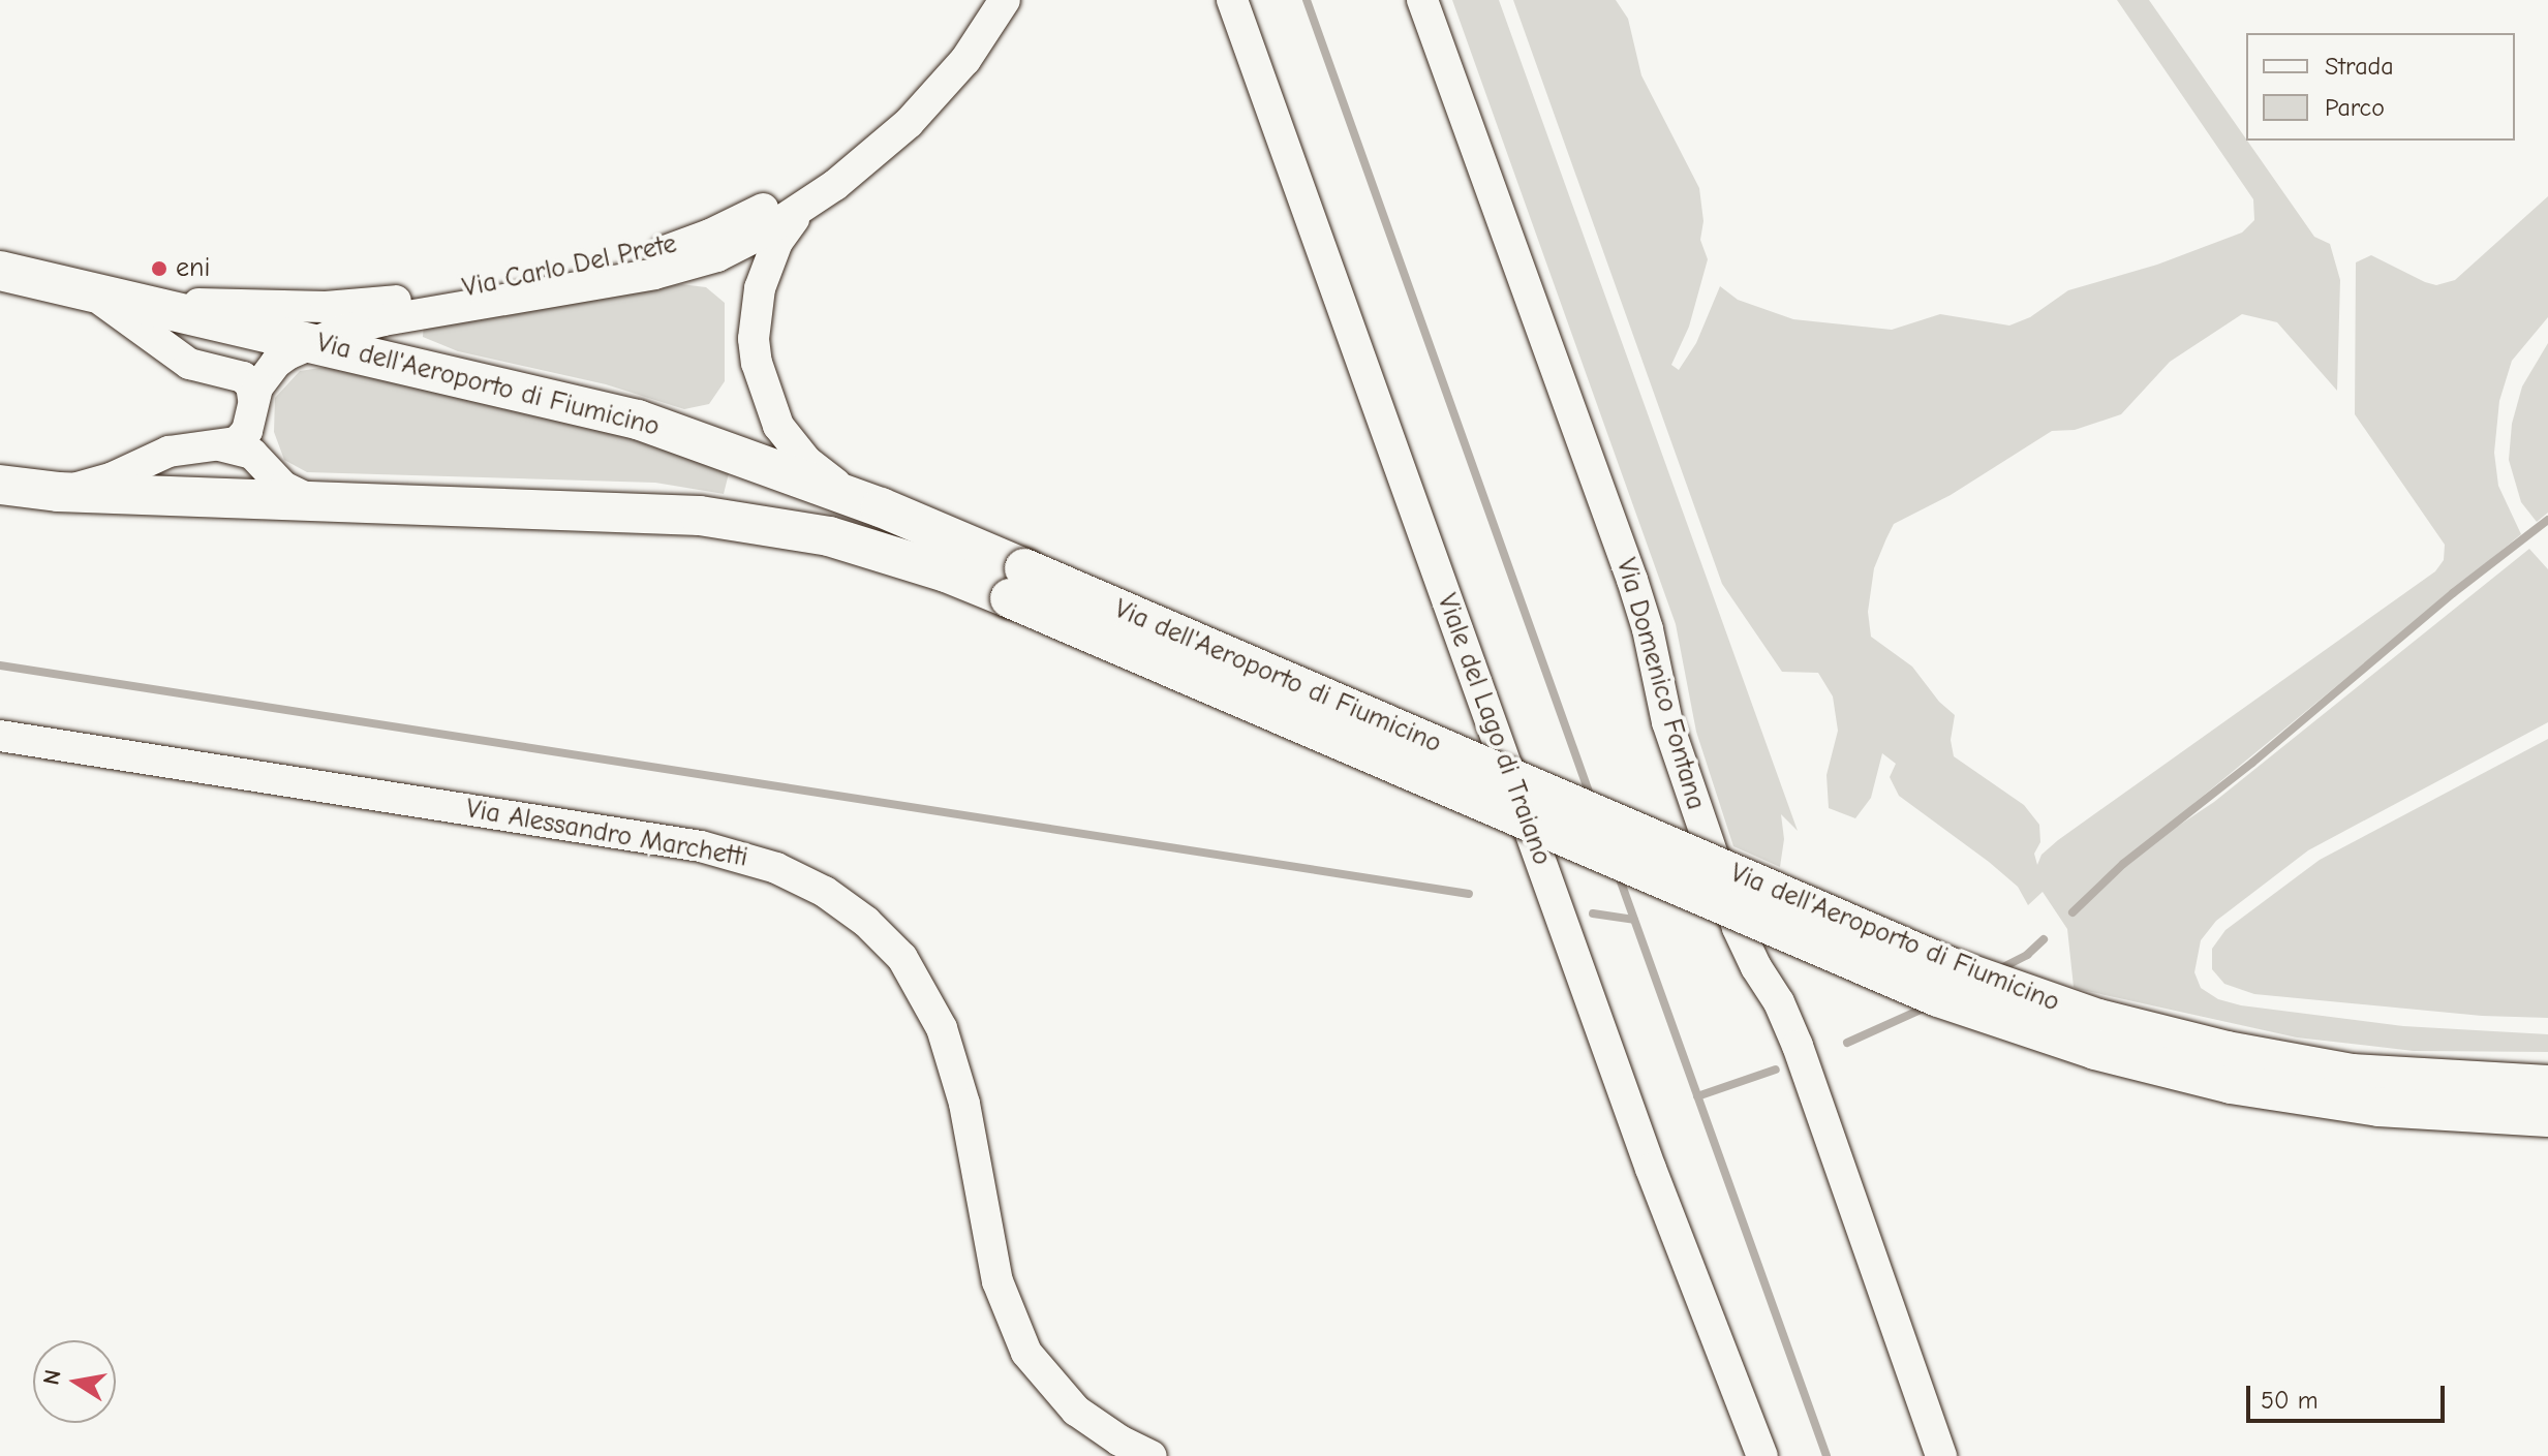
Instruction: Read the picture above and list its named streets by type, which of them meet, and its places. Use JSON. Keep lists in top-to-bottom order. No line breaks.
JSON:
{"streets":{"main road":["Via dell'Aeroporto di Fiumicino"],"street":["Via Carlo Del Prete","Via Domenico Fontana","Viale del Lago di Traiano","Via Alessandro Marchetti"]},"crossings":[["Via Carlo Del Prete","Via dell'Aeroporto di Fiumicino"]],"places":["eni"],"legend":["Strada","Parco"],"scale_bar":"50 m","north":"left"}
